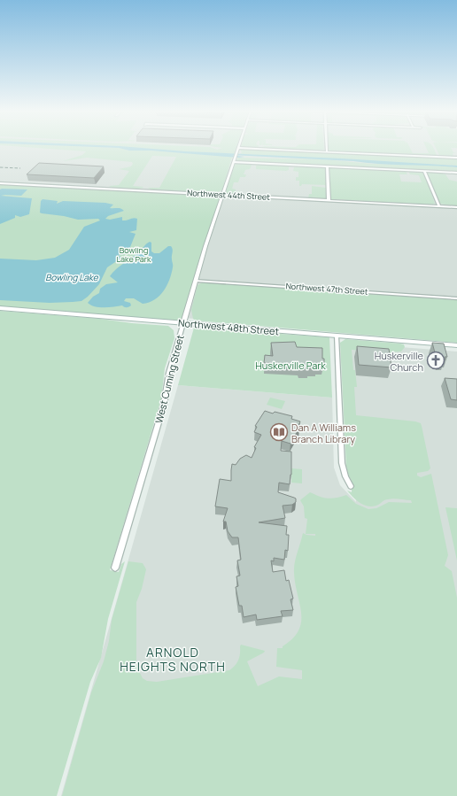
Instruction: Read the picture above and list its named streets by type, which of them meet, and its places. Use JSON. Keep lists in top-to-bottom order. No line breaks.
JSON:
{"streets":{"main road":["Northwest 48th Street"],"street":["Northwest 44th Street","Northwest 47th Street","West Cuming Street"]},"crossings":[["Northwest 44th Street","West Cuming Street"],["Northwest 47th Street","West Cuming Street"],["Northwest 48th Street","West Cuming Street"]],"districts":["ARNOLD HEIGHTS NORTH"],"water":["Bowling Lake"],"parks":["Bowling Lake Park","Huskerville Park"],"places":{"church":["Huskerville Church"],"library":["Dan A Williams Branch Library"]}}
